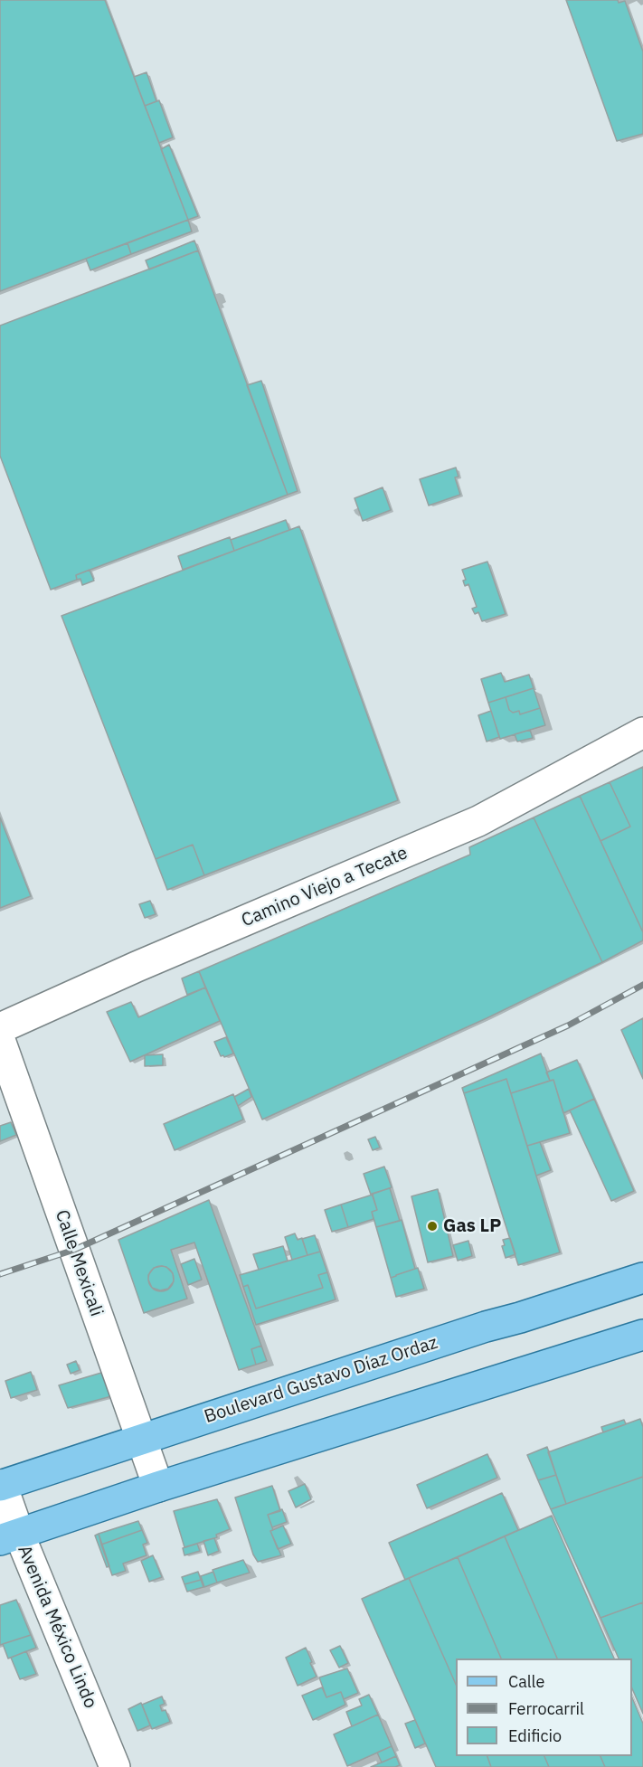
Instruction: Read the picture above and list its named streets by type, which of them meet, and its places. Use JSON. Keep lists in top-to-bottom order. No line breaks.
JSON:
{"streets":{"main road":["Boulevard Gustavo Díaz Ordaz"],"street":["Camino Viejo a Tecate","Calle Mexicali","Avenida México Lindo"]},"crossings":[["Calle Mexicali","Boulevard Gustavo Díaz Ordaz"],["Boulevard Gustavo Díaz Ordaz","Avenida México Lindo"]],"places":["Gas LP"],"legend":["Calle","Ferrocarril","Edificio"]}
